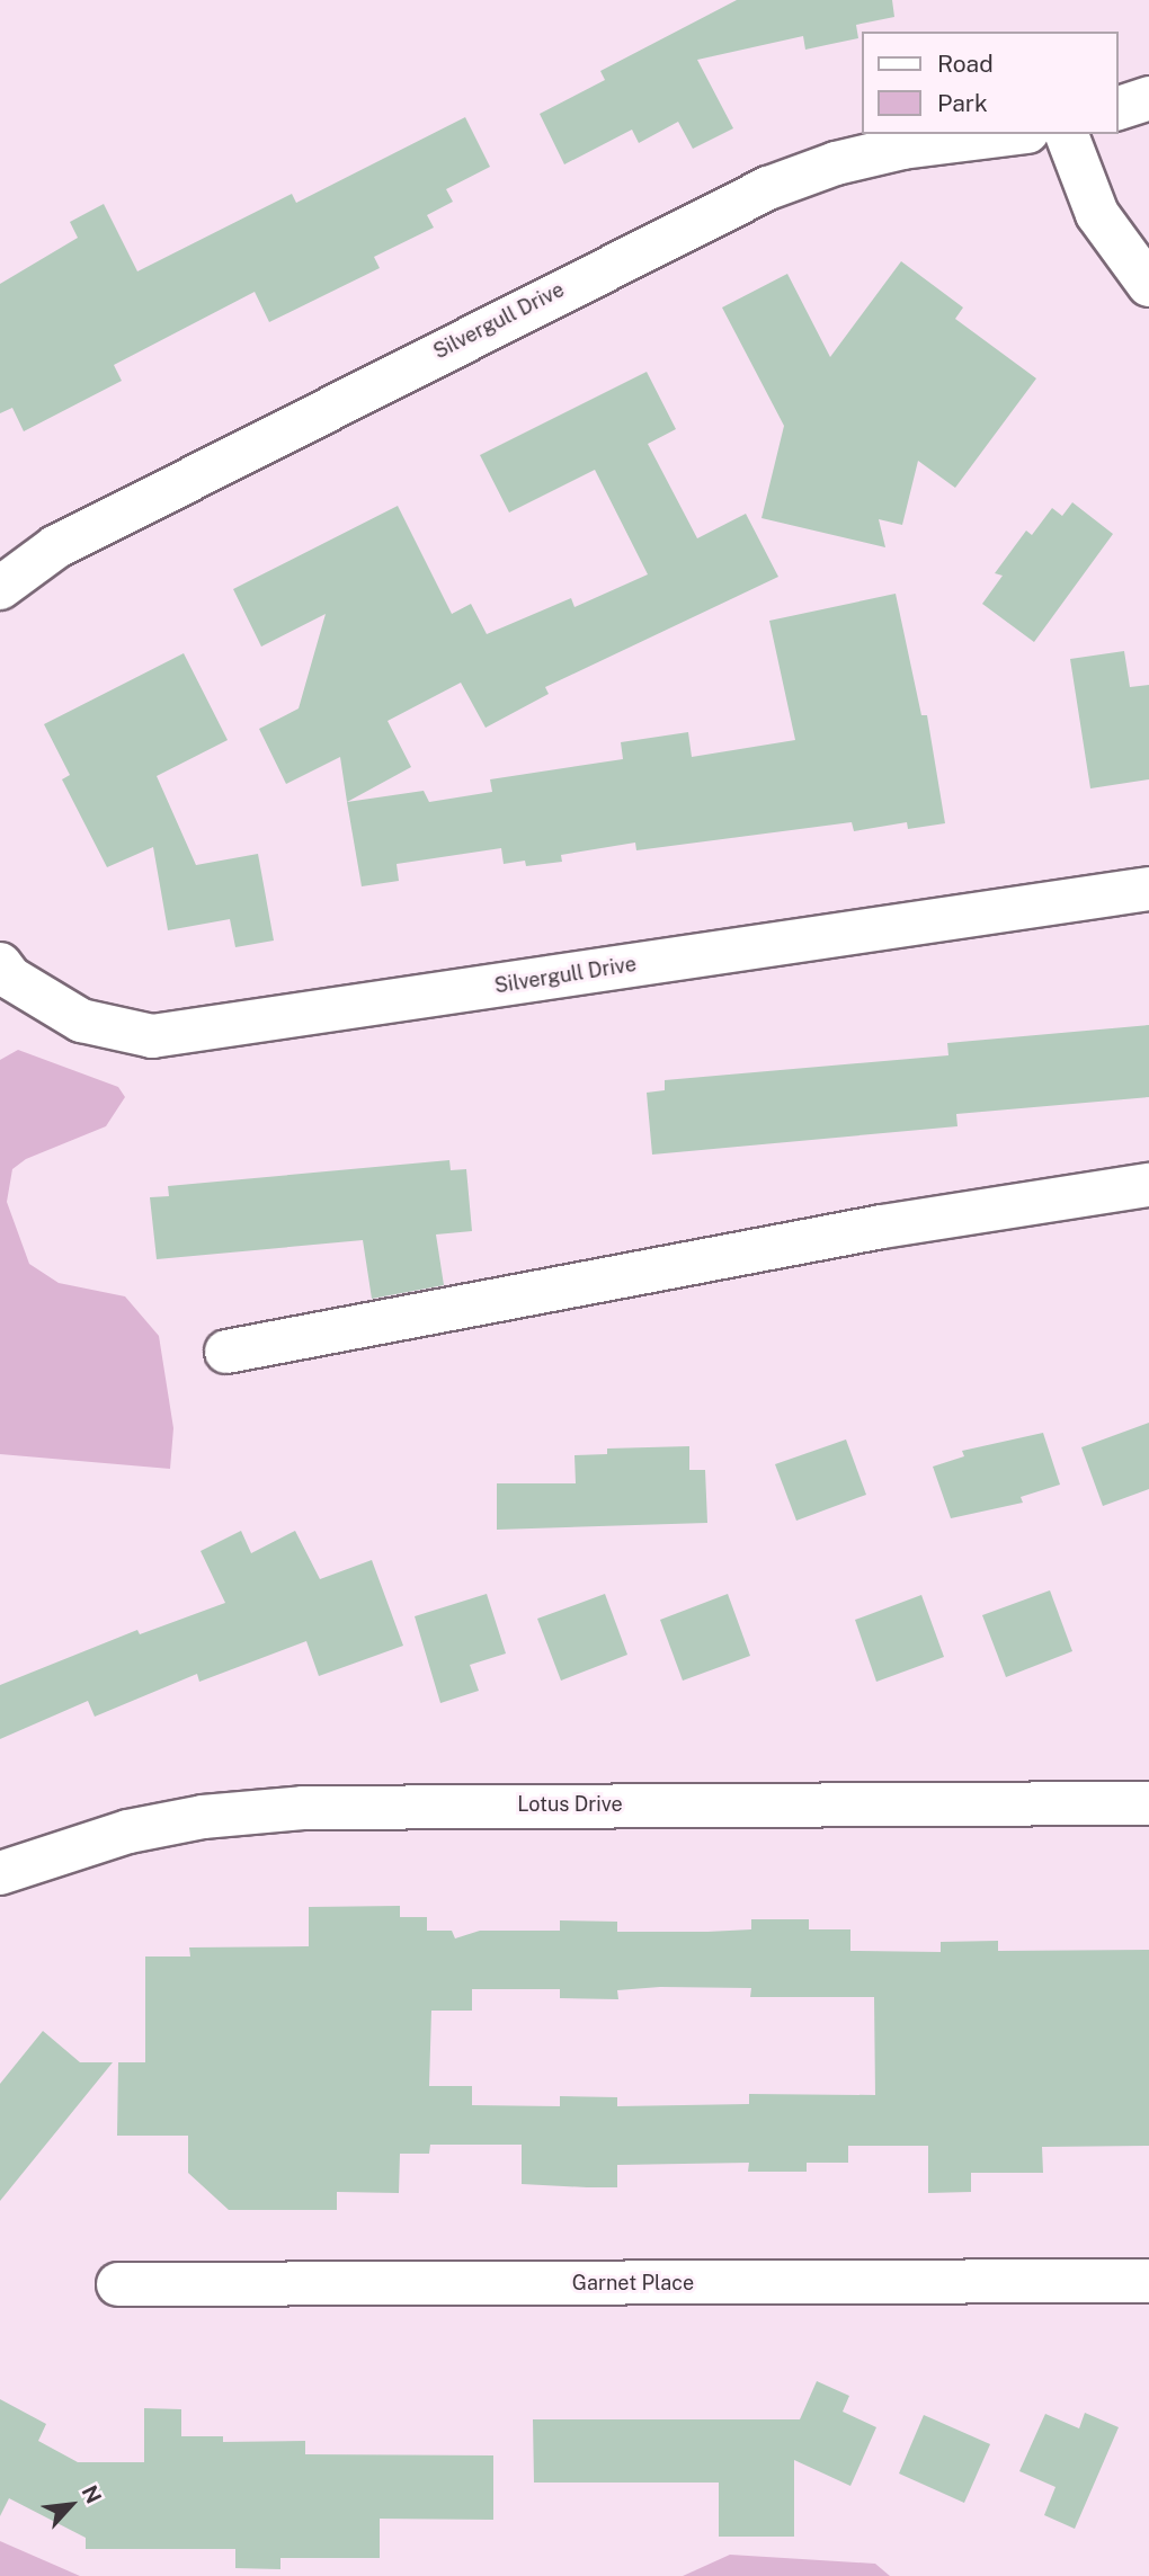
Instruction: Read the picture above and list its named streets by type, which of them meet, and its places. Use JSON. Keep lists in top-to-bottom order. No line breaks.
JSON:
{"streets":{"street":["Silvergull Drive","Lotus Drive","Garnet Place"]},"legend":["Road","Park"],"north":"top right"}
